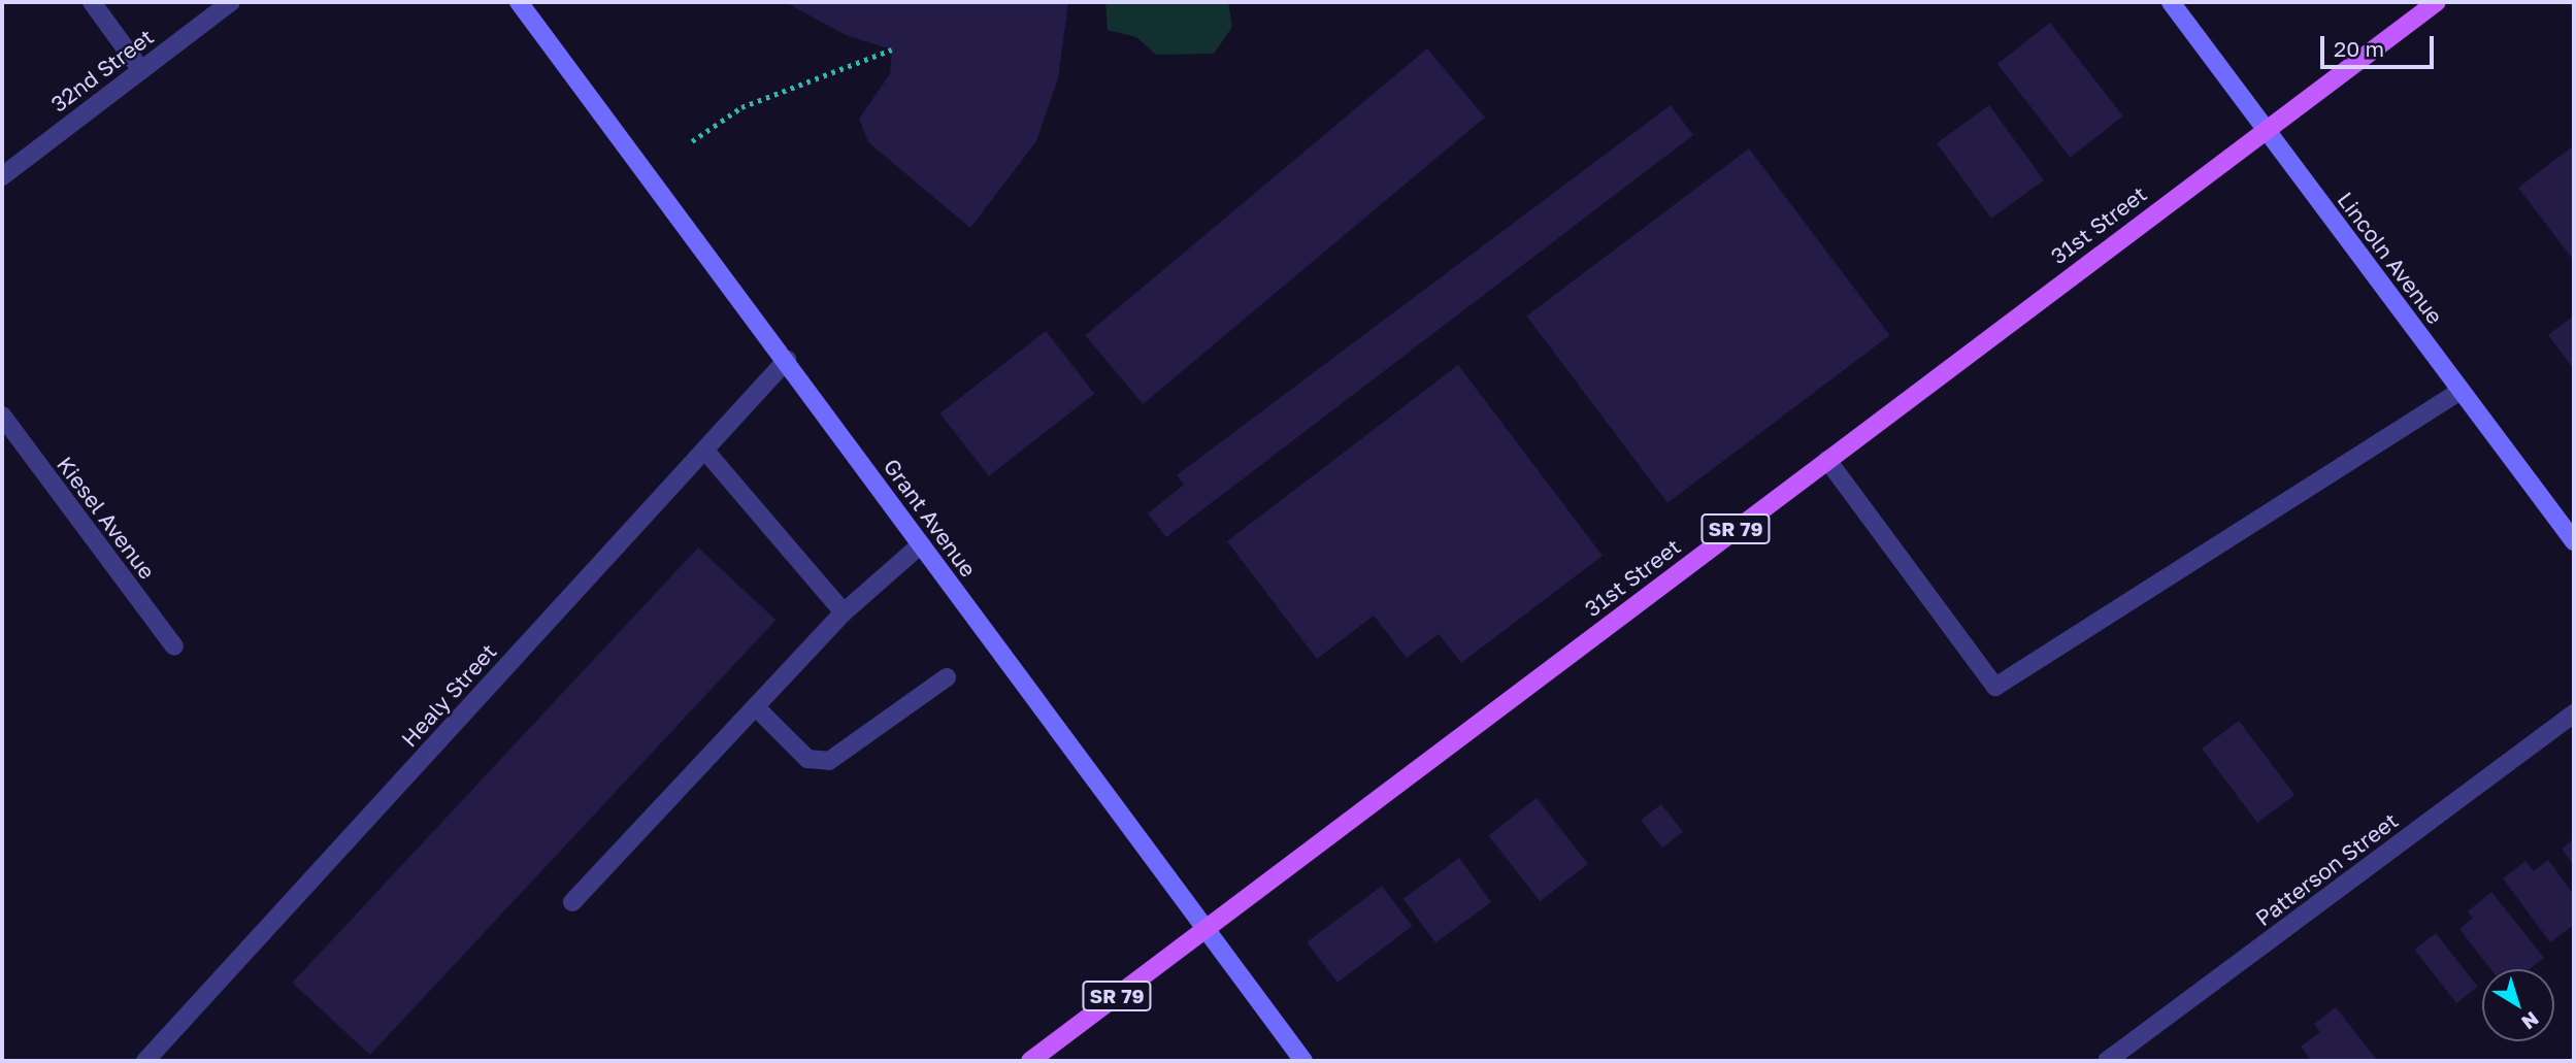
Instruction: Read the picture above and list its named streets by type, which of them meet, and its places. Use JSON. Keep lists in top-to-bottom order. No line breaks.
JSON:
{"streets":{"main road":["31st Street","SR 79"],"street":["32nd Street","Lincoln Avenue","Kiesel Avenue","Grant Avenue","Healy Street","Patterson Street"]},"crossings":[["31st Street","Lincoln Avenue"],["31st Street","Grant Avenue"],["Grant Avenue","Healy Street"]],"scale_bar":"20 m","north":"bottom right"}
